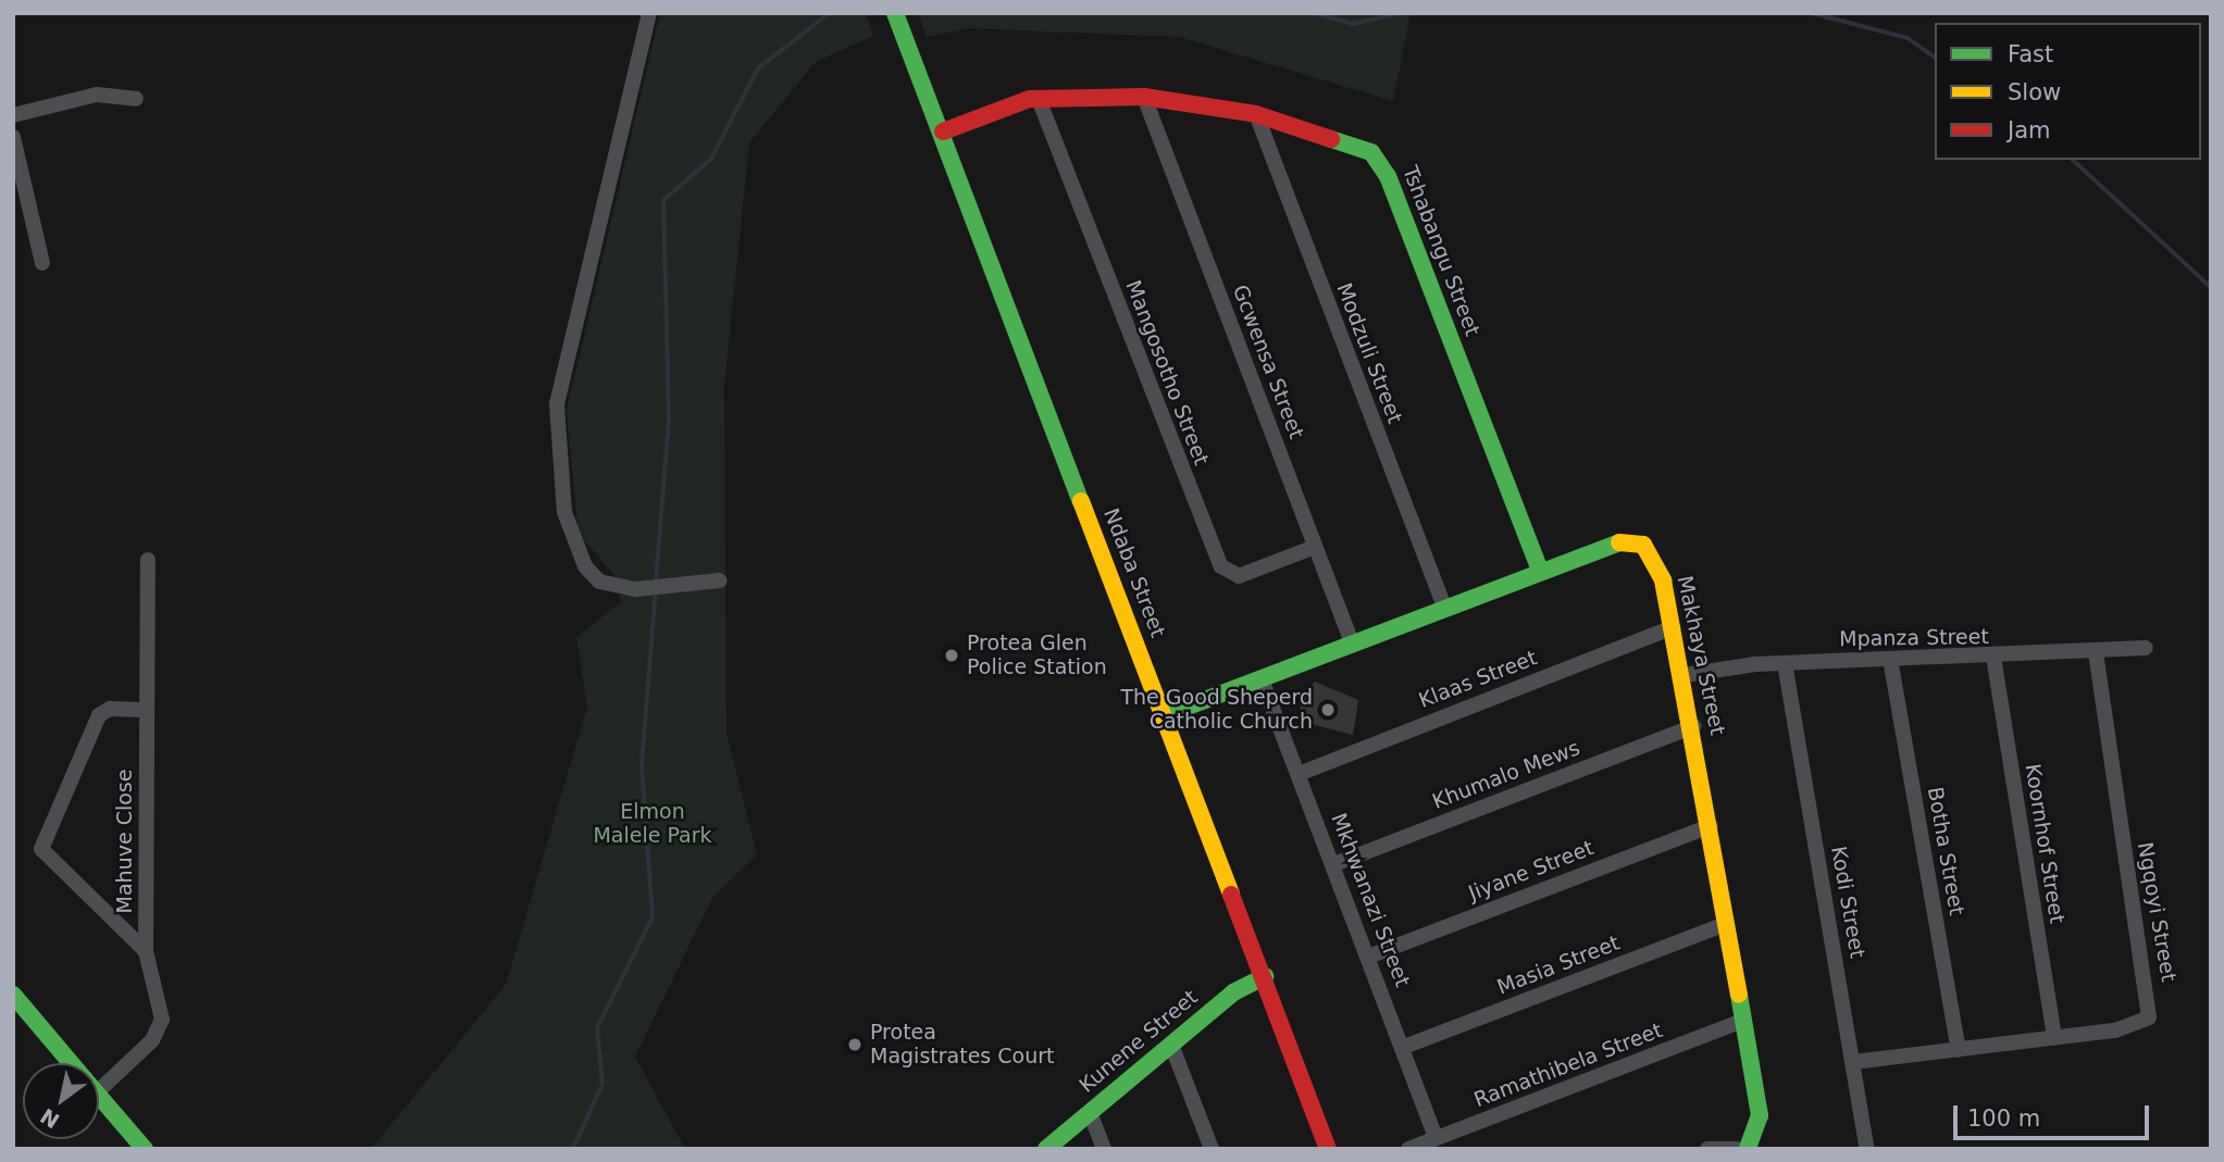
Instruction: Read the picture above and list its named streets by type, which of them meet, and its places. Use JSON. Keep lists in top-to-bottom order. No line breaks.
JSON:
{"streets":{"street":["Tshabangu Street","Modzuli Street","Gcwensa Street","Mangosotho Street","Ndaba Street","Mpanza Street","Makhaya Street","Klaas Street","Khumalo Mews","Mahuve Close","Koornhof Street","Botha Street","Jiyane Street","Mkhwanazi Street","Kodi Street","Ngqoyi Street","Masia Street","Kunene Street","Ramathibela Street"]},"crossings":[["Tshabangu Street","Modzuli Street"],["Tshabangu Street","Gcwensa Street"],["Tshabangu Street","Mangosotho Street"],["Tshabangu Street","Ndaba Street"],["Tshabangu Street","Makhaya Street"],["Modzuli Street","Makhaya Street"],["Gcwensa Street","Mangosotho Street"],["Gcwensa Street","Makhaya Street"],["Ndaba Street","Makhaya Street"],["Ndaba Street","Kunene Street"],["Mpanza Street","Makhaya Street"],["Mpanza Street","Koornhof Street"],["Mpanza Street","Botha Street"],["Mpanza Street","Kodi Street"],["Mpanza Street","Ngqoyi Street"],["Makhaya Street","Klaas Street"],["Makhaya Street","Khumalo Mews"],["Makhaya Street","Jiyane Street"],["Makhaya Street","Mkhwanazi Street"],["Makhaya Street","Masia Street"],["Makhaya Street","Ramathibela Street"],["Klaas Street","Mkhwanazi Street"],["Khumalo Mews","Mkhwanazi Street"],["Koornhof Street","Ngqoyi Street"],["Botha Street","Ngqoyi Street"],["Jiyane Street","Mkhwanazi Street"],["Mkhwanazi Street","Masia Street"],["Mkhwanazi Street","Ramathibela Street"],["Kodi Street","Ngqoyi Street"]],"parks":["Elmon Malele Park"],"places":["Protea Glen Police Station","The Good Sheperd Catholic Church","Protea Magistrates Court"],"legend":["Fast","Slow","Jam"],"scale_bar":"100 m","north":"bottom left"}
